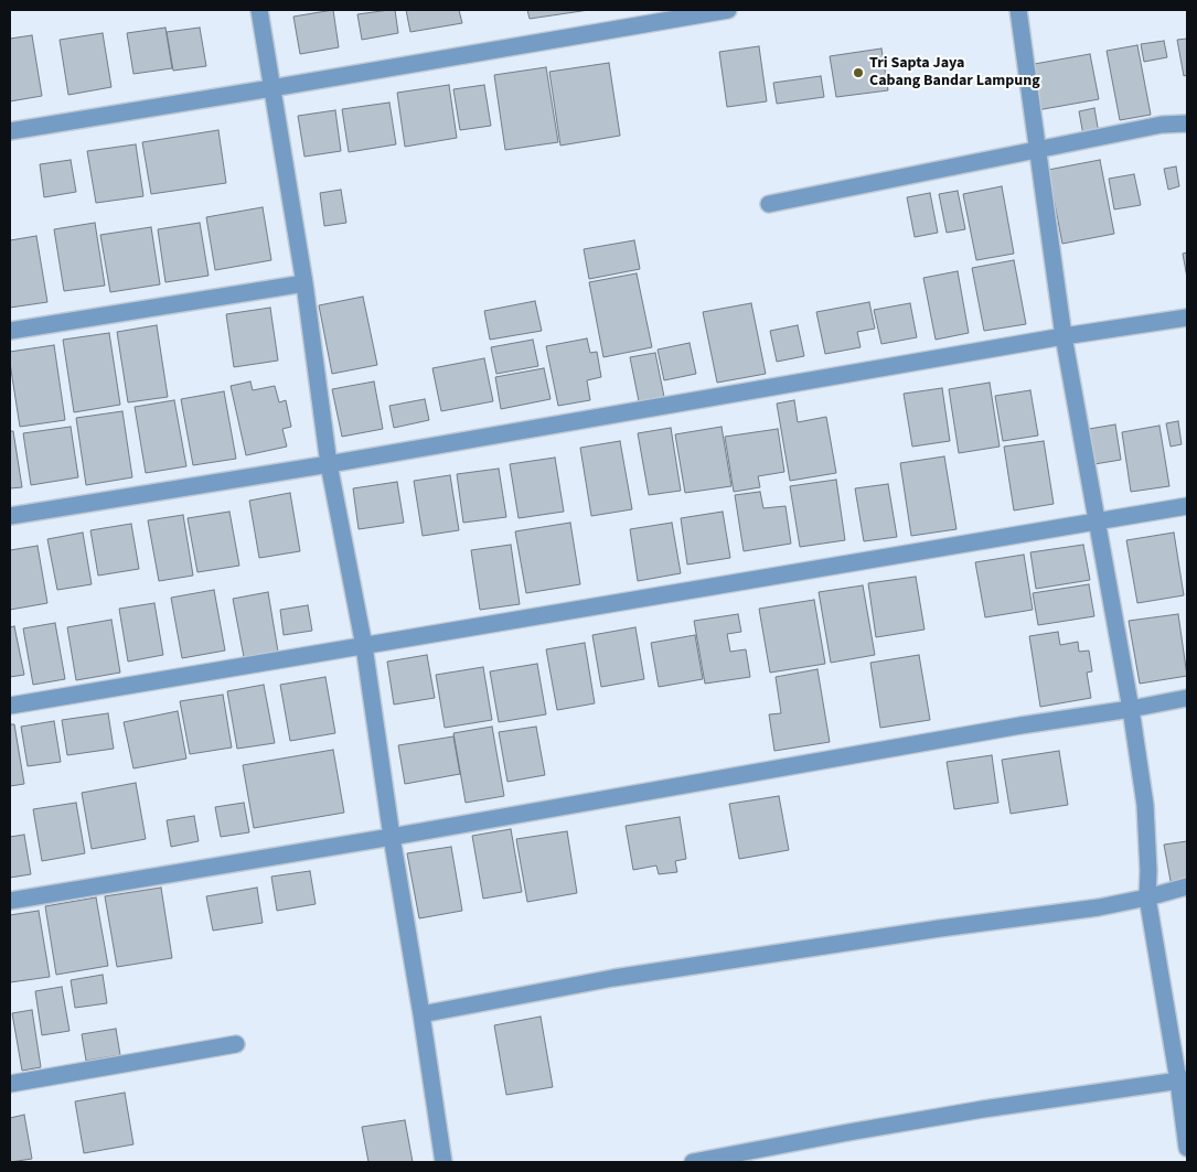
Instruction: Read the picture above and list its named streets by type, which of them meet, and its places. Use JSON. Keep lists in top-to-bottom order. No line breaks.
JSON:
{"places":["Tri Sapta Jaya Cabang Bandar Lampung"]}
